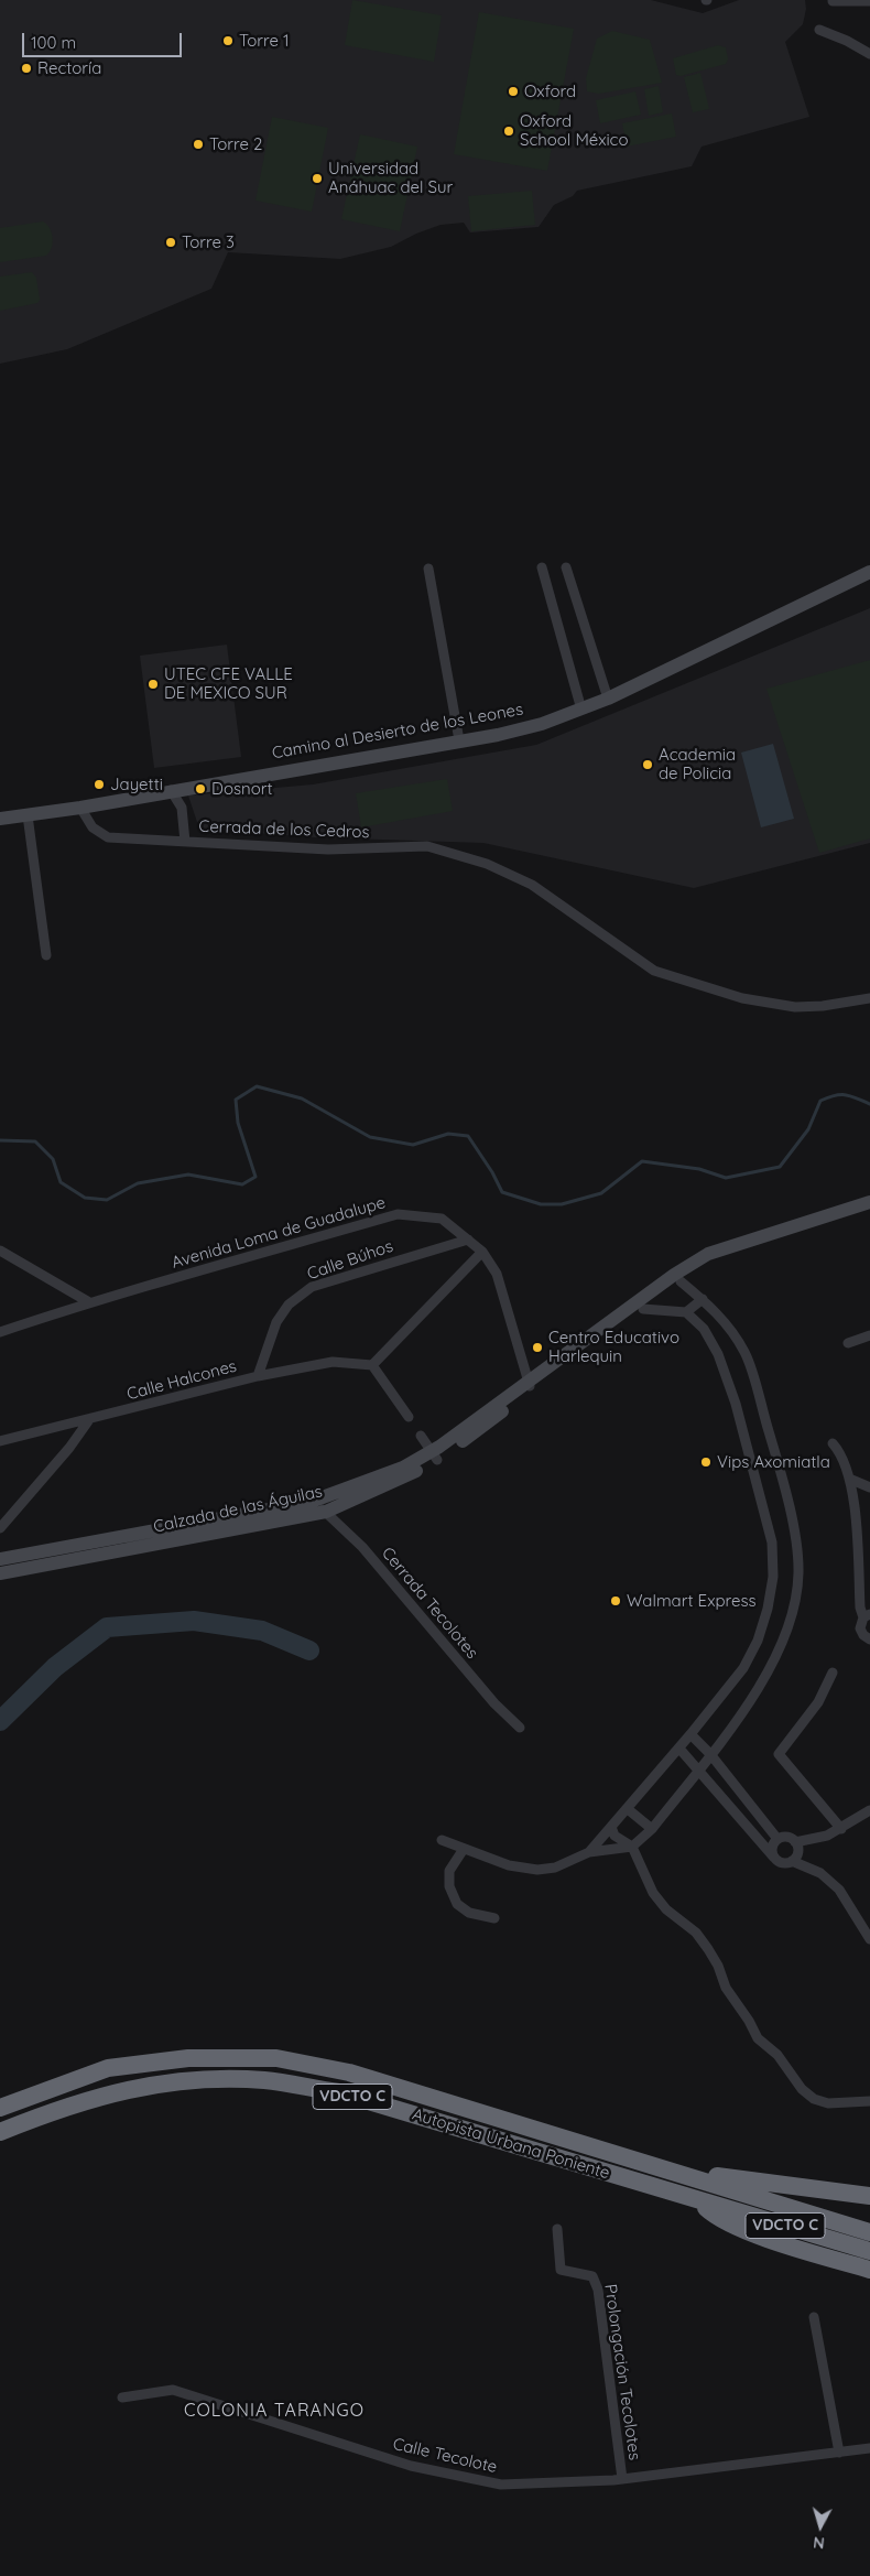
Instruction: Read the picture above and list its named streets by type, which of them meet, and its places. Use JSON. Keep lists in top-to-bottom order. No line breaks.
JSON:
{"streets":{"highway":["VDCTO C","Autopista Urbana Poniente"],"main road":["Camino al Desierto de los Leones","Calzada de las Águilas"],"street":["Cerrada de los Cedros","Avenida Loma de Guadalupe","Calle Búhos","Calle Halcones","Cerrada Tecolotes","Prolongación Tecolotes","Calle Tecolote"]},"crossings":[["Camino al Desierto de los Leones","Cerrada de los Cedros"],["Avenida Loma de Guadalupe","Calle Búhos"],["Avenida Loma de Guadalupe","Calzada de las Águilas"],["Calle Búhos","Calle Halcones"],["Calzada de las Águilas","Cerrada Tecolotes"],["VDCTO C","Autopista Urbana Poniente"],["Prolongación Tecolotes","Calle Tecolote"]],"districts":["COLONIA TARANGO"],"places":["Torre 1","Rectoría","Oxford","Oxford School México","Torre 2","Universidad Anáhuac del Sur","Torre 3","UTEC CFE VALLE DE MEXICO SUR","Academia de Policia","Jayetti","Dosnort","Centro Educativo Harlequin","Vips Axomiatla","Walmart Express"],"scale_bar":"100 m","north":"bottom"}
